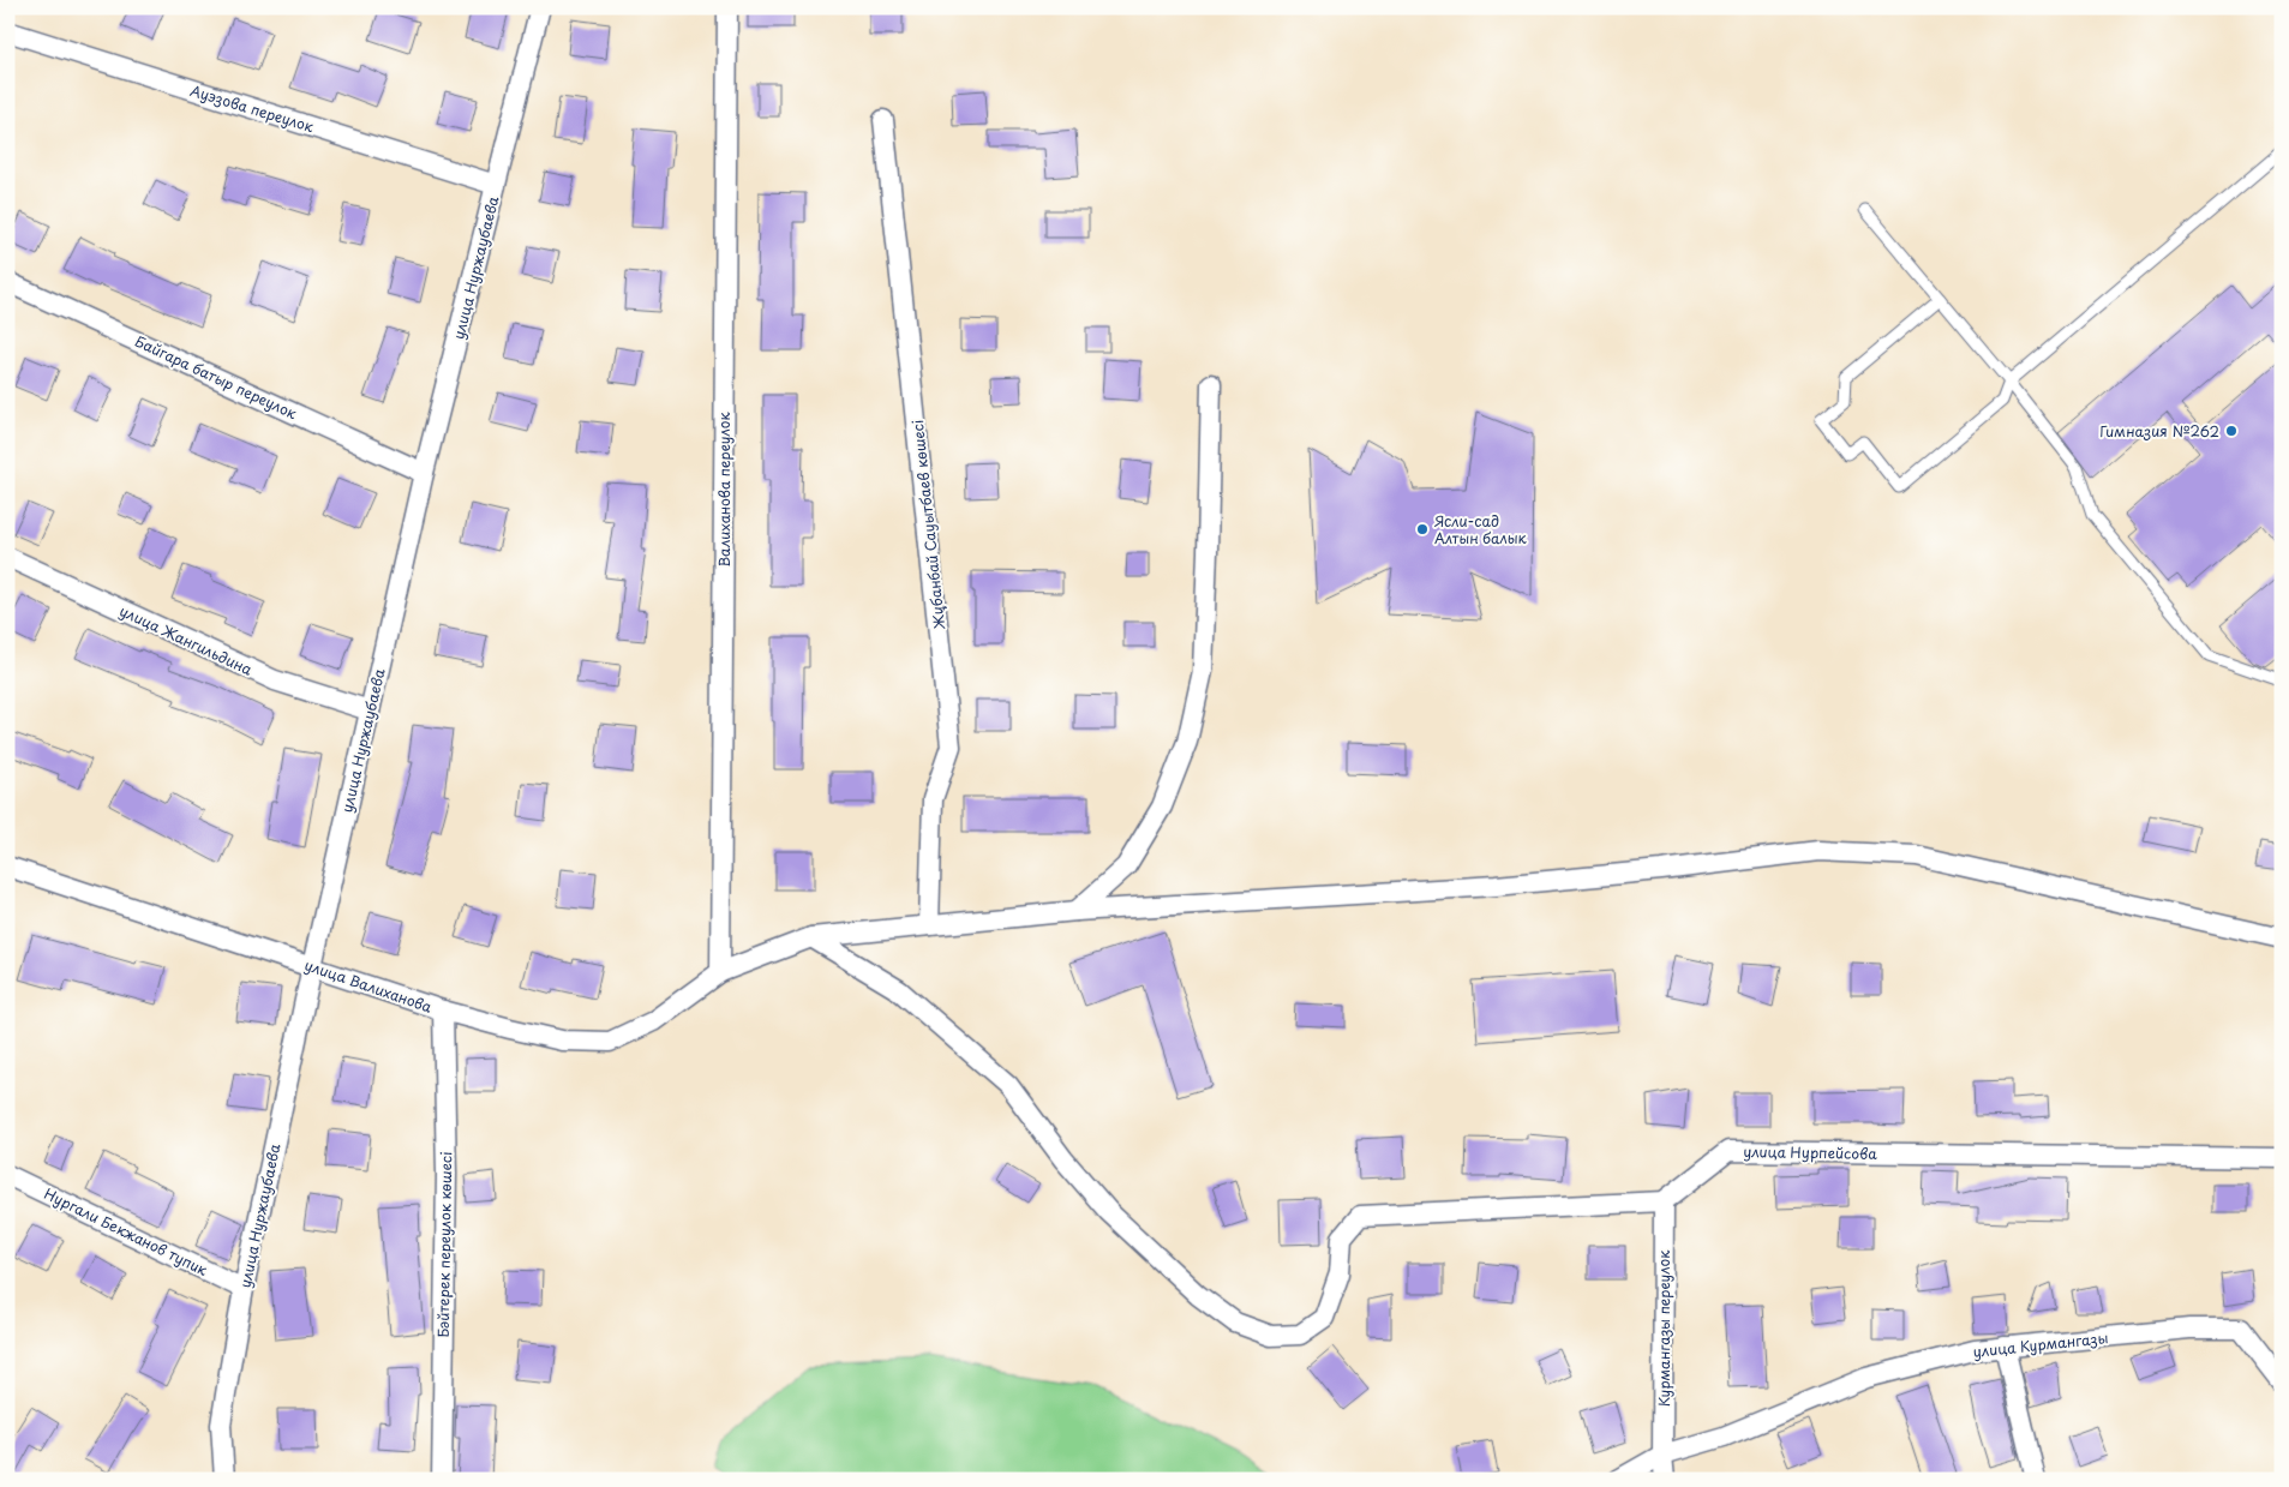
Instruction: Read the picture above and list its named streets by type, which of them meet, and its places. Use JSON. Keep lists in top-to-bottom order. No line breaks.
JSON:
{"streets":{"street":["Ауэзова переулок","улица Нуржаубаева","Байгара батыр переулок","Валиханова переулок","Жұбанбай Сауытбаев көшесі","улица Жангильдина","улица Валиханова","улица Нурпейсова","Нургали Бекжанов тупик","Бәйтерек переулок көшесі","Курмангазы переулок","улица Курмангазы"]},"crossings":[["Ауэзова переулок","улица Нуржаубаева"],["улица Нуржаубаева","Байгара батыр переулок"],["улица Нуржаубаева","улица Жангильдина"],["улица Нуржаубаева","улица Валиханова"],["улица Нуржаубаева","Нургали Бекжанов тупик"],["Валиханова переулок","улица Валиханова"],["Жұбанбай Сауытбаев көшесі","улица Валиханова"],["улица Валиханова","Бәйтерек переулок көшесі"],["улица Нурпейсова","Курмангазы переулок"],["Курмангазы переулок","улица Курмангазы"]],"places":["Гимназия №262","Ясли-сад Алтын балык"]}
